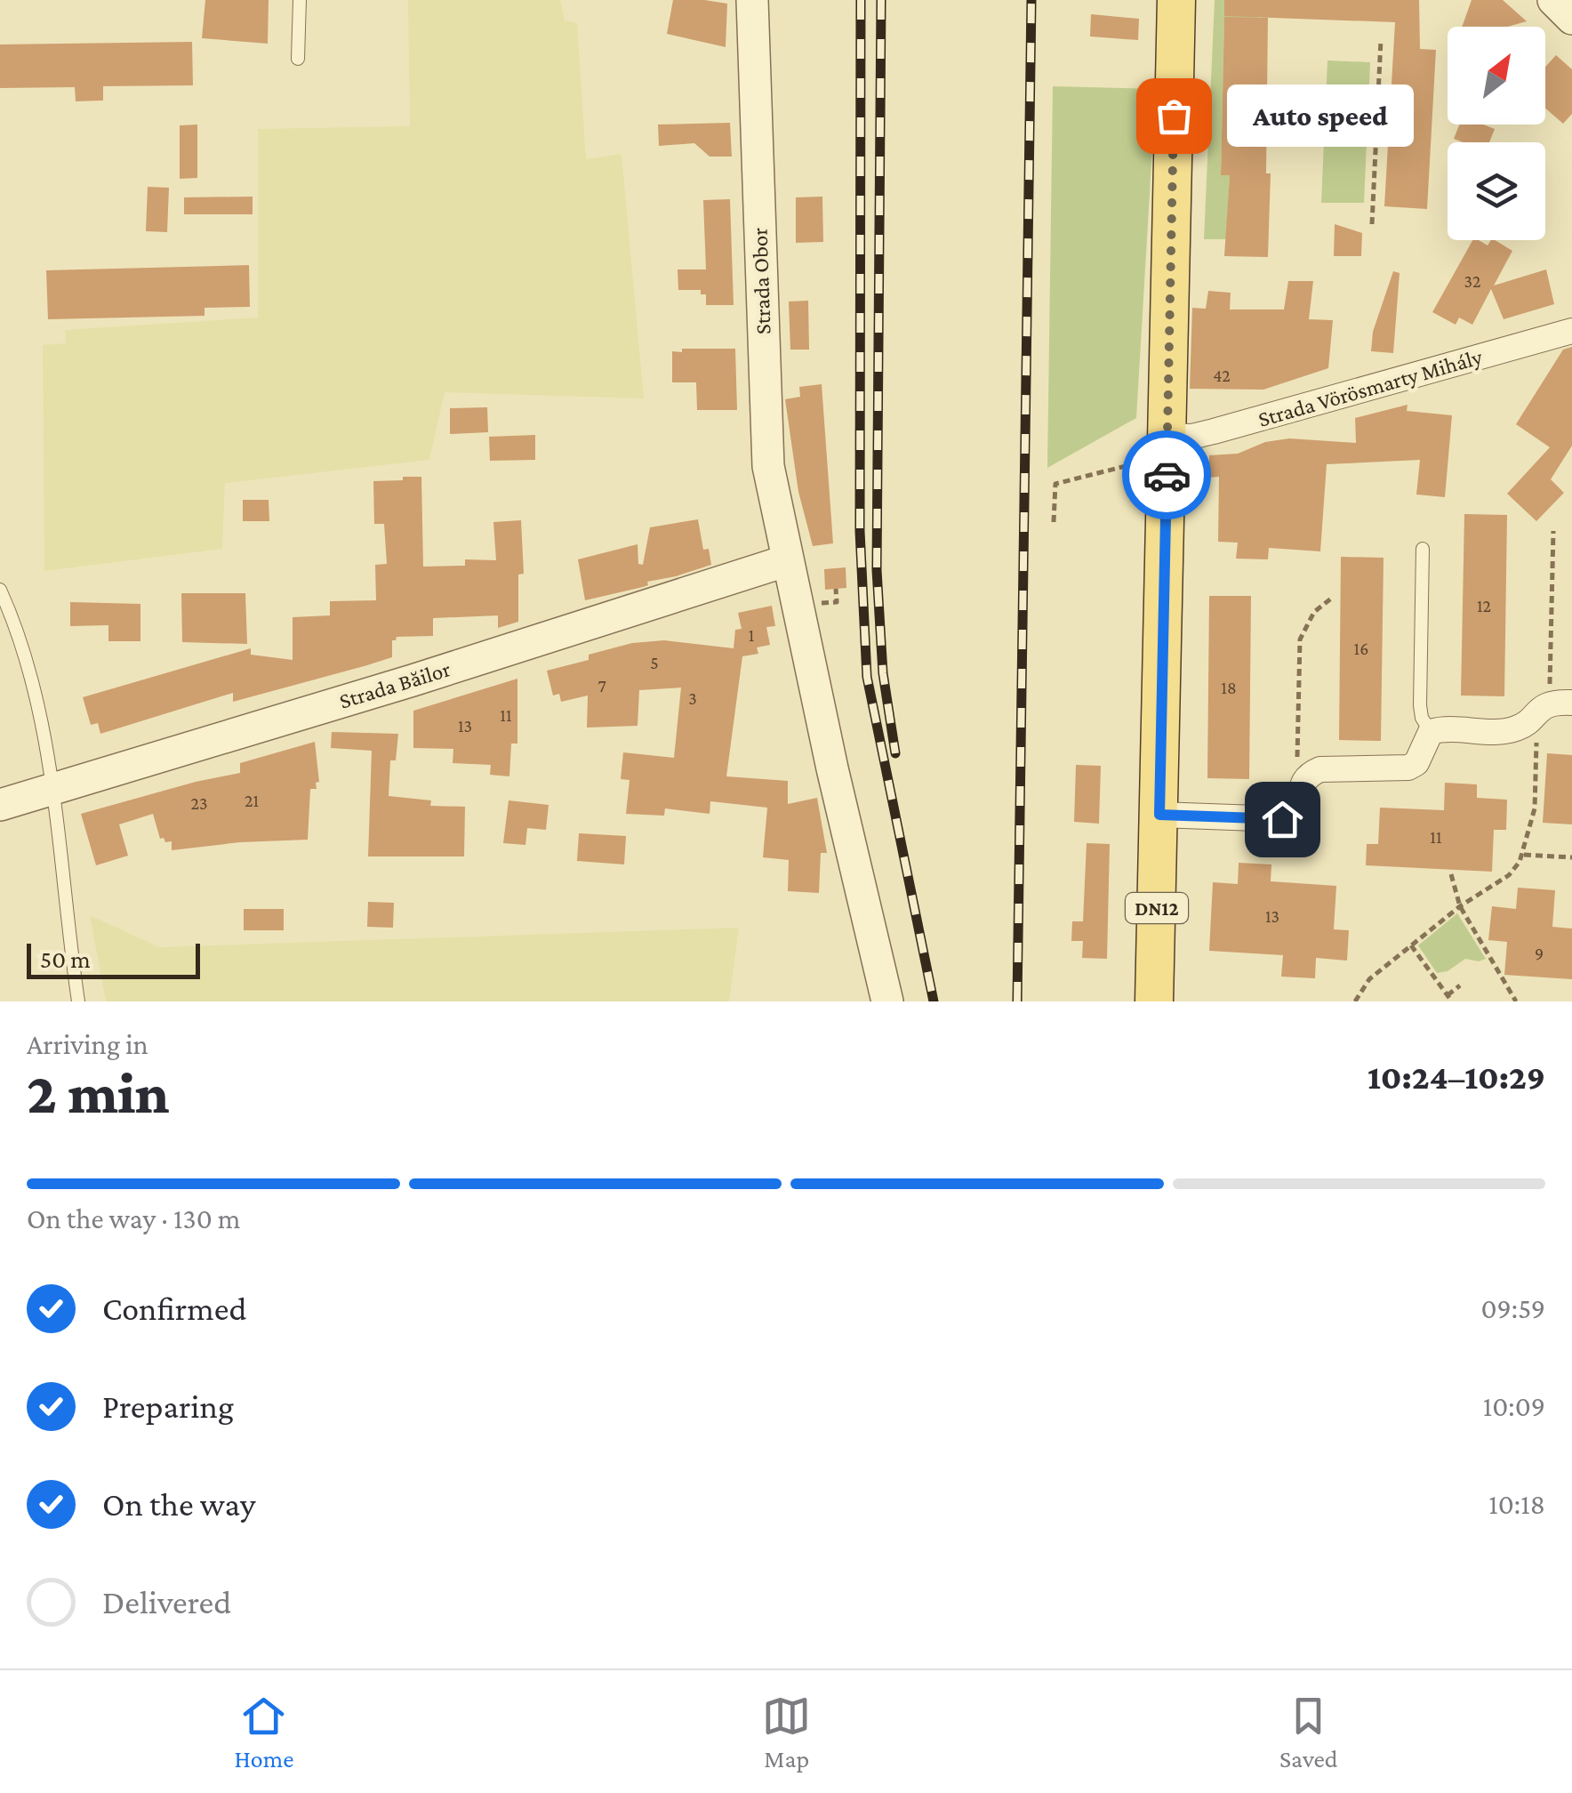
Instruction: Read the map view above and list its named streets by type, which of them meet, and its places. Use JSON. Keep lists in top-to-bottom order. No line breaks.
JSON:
{"streets":{"main road":["DN12"],"street":["Strada Obor","Strada Vörösmarty Mihály","Strada Băilor"]},"crossings":[["Strada Obor","Strada Băilor"],["Strada Vörösmarty Mihály","DN12"]],"places":["Auto speed"],"house_numbers":["32","42","12","1","16","5","7","18","3","11","13","21","23","11","13","9"],"scale_bar":"50 m","north":"top right","page":{"bubble":"Auto speed","scale":"50 m","heading":["2 min","Arriving in","10:24–10:29"],"bar":"On the way · 130 m","list":[["Confirmed","09:59"],["Preparing","10:09"],["On the way","10:18"],"Delivered"],"tabs":["Home","Map","Saved"]}}
